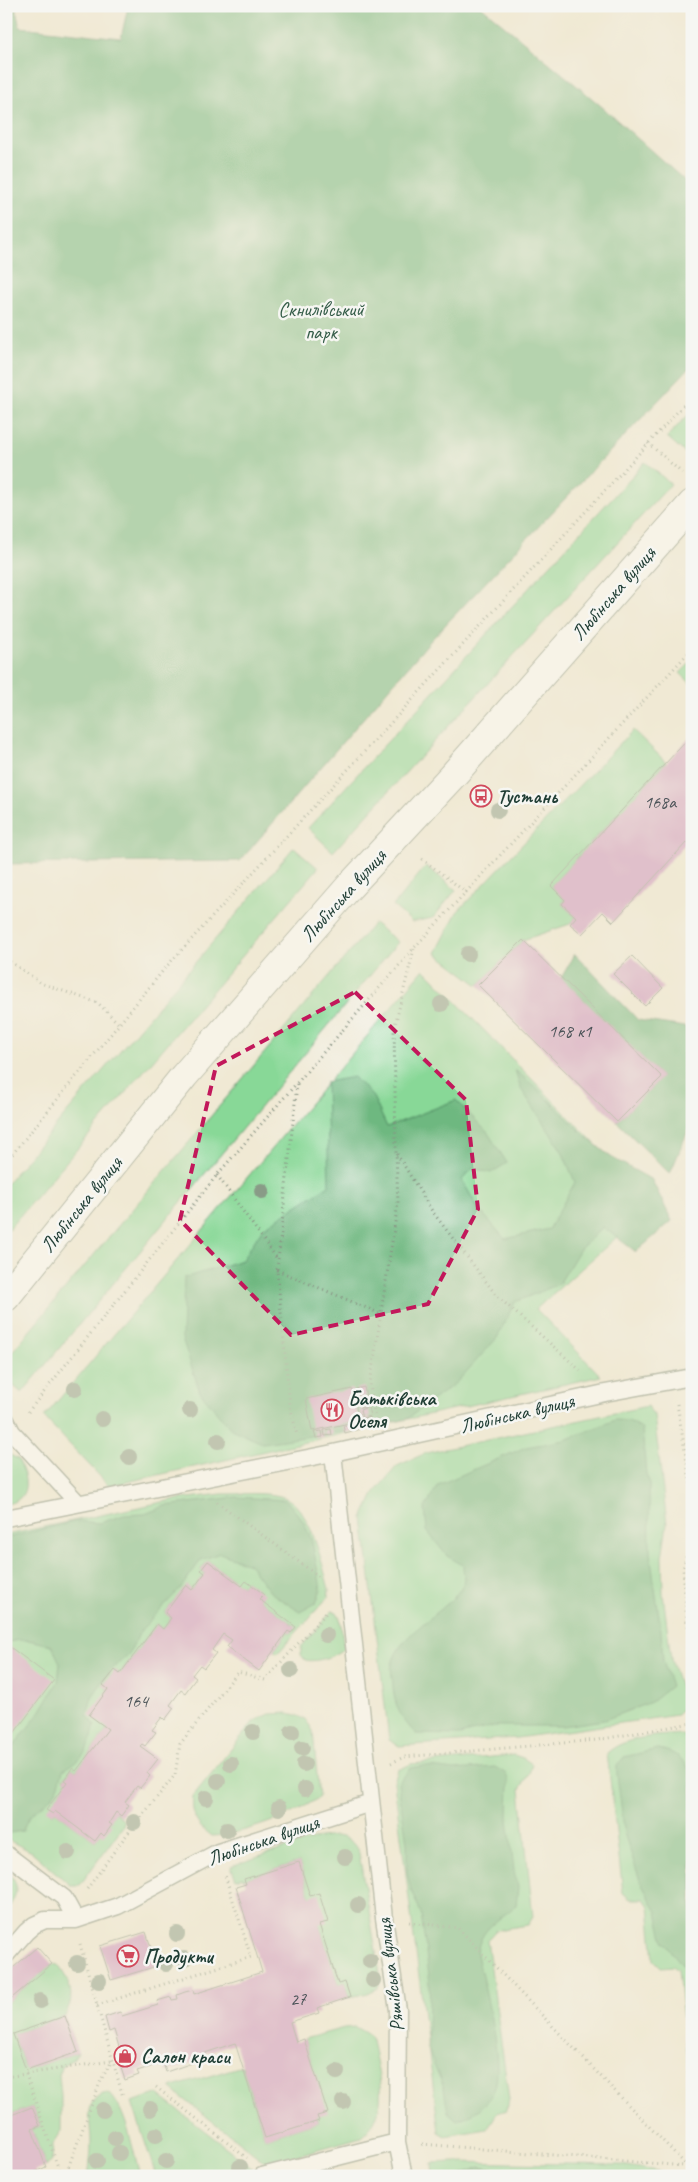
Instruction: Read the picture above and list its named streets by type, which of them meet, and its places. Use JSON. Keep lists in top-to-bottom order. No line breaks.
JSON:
{"streets":{"main road":["Любінська вулиця"],"lane":["Ряшівська вулиця"]},"crossings":[["Любінська вулиця","Ряшівська вулиця"]],"parks":["Скнилівський парк"],"places":{"bus stop":["Тустань"],"restaurant":["Батьківська Оселя"],"supermarket":["Продукти"],"shop":["Салон краси"]},"house_numbers":["168а","168 к1","164","27"]}
